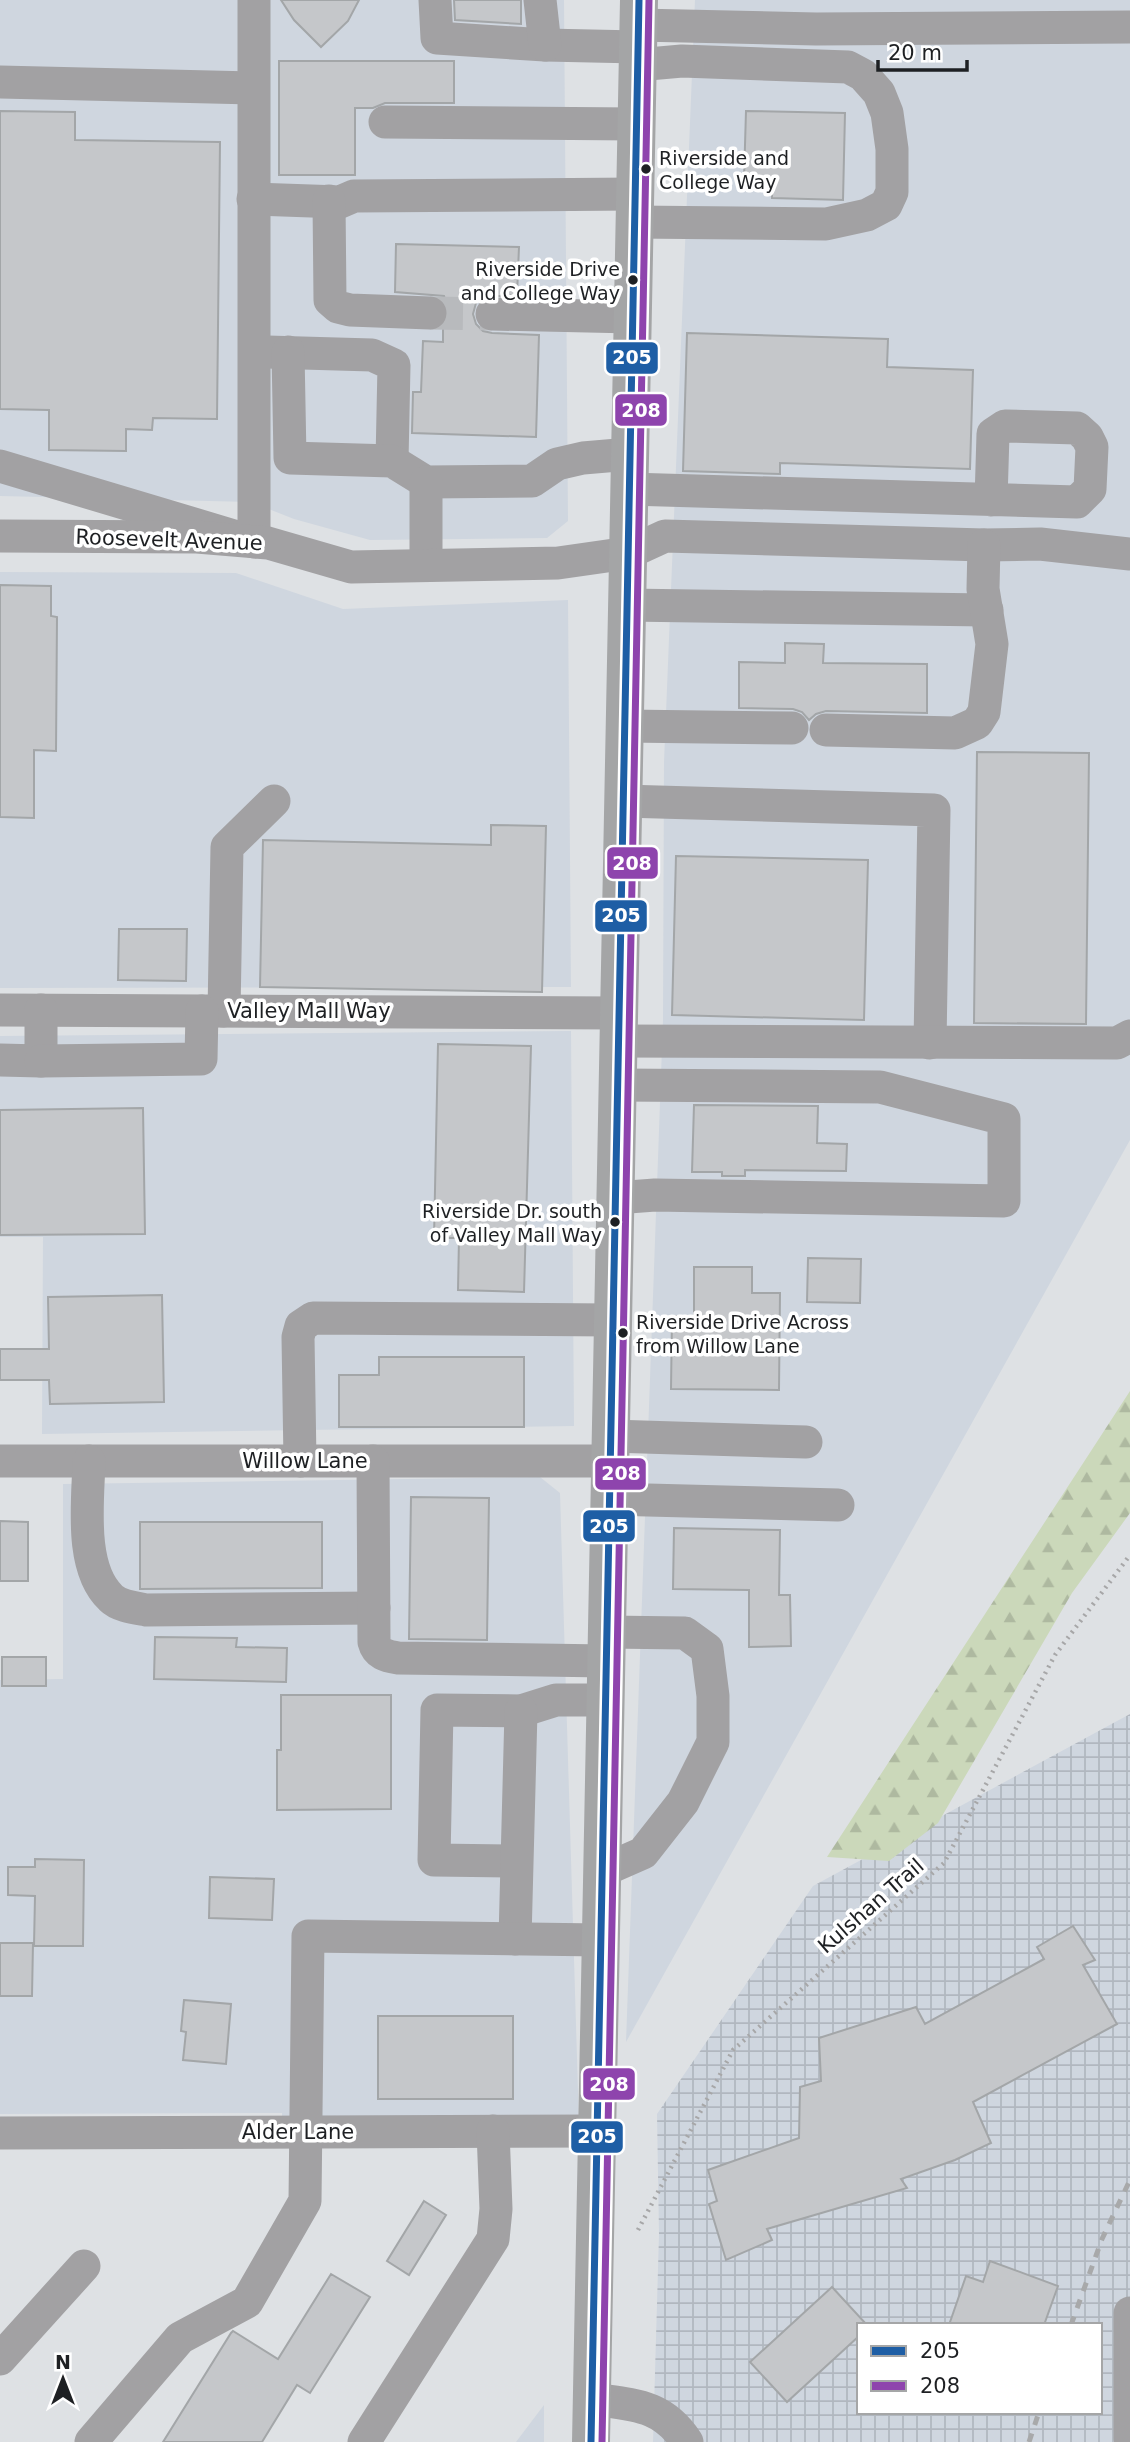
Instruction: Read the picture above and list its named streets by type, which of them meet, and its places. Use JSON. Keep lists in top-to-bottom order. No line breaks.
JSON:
{"streets":{"street":["Roosevelt Avenue","Valley Mall Way","Willow Lane","Alder Lane"],"path":["Kulshan Trail"]},"places":["Riverside and College Way","Riverside Drive and College Way","Riverside Dr. south of Valley Mall Way","Riverside Drive Across from Willow Lane"],"lines":["transit line 205","transit line 208"],"legend":["205","208"],"scale_bar":"20 m","north":"top"}
